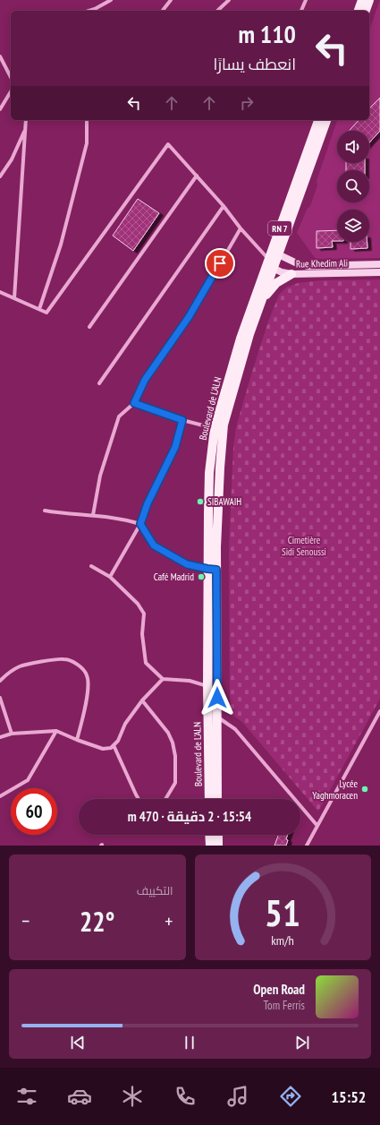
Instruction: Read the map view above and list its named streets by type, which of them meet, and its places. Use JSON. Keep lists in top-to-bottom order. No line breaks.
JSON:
{"streets":{"main road":["RN 7","Rue Khedim Ali","Boulevard de L'ALN"]},"crossings":[["Rue Khedim Ali","Boulevard de L'ALN"]],"parks":["Cimetière Sidi Senoussi"],"places":["SIBAWAIH","Café Madrid","Lycée Yaghmoracen"],"page":{"turn":["110 m","انعطف يسارًا"],"limit":"60","trip":"15:54 · 2 دقيقة · 470 m","tile":"التكييف","heat":["−","22°","+"],"song":["Open Road","Tom Ferris"],"tabs":"15:52","gauge":["51","km/h"]}}
